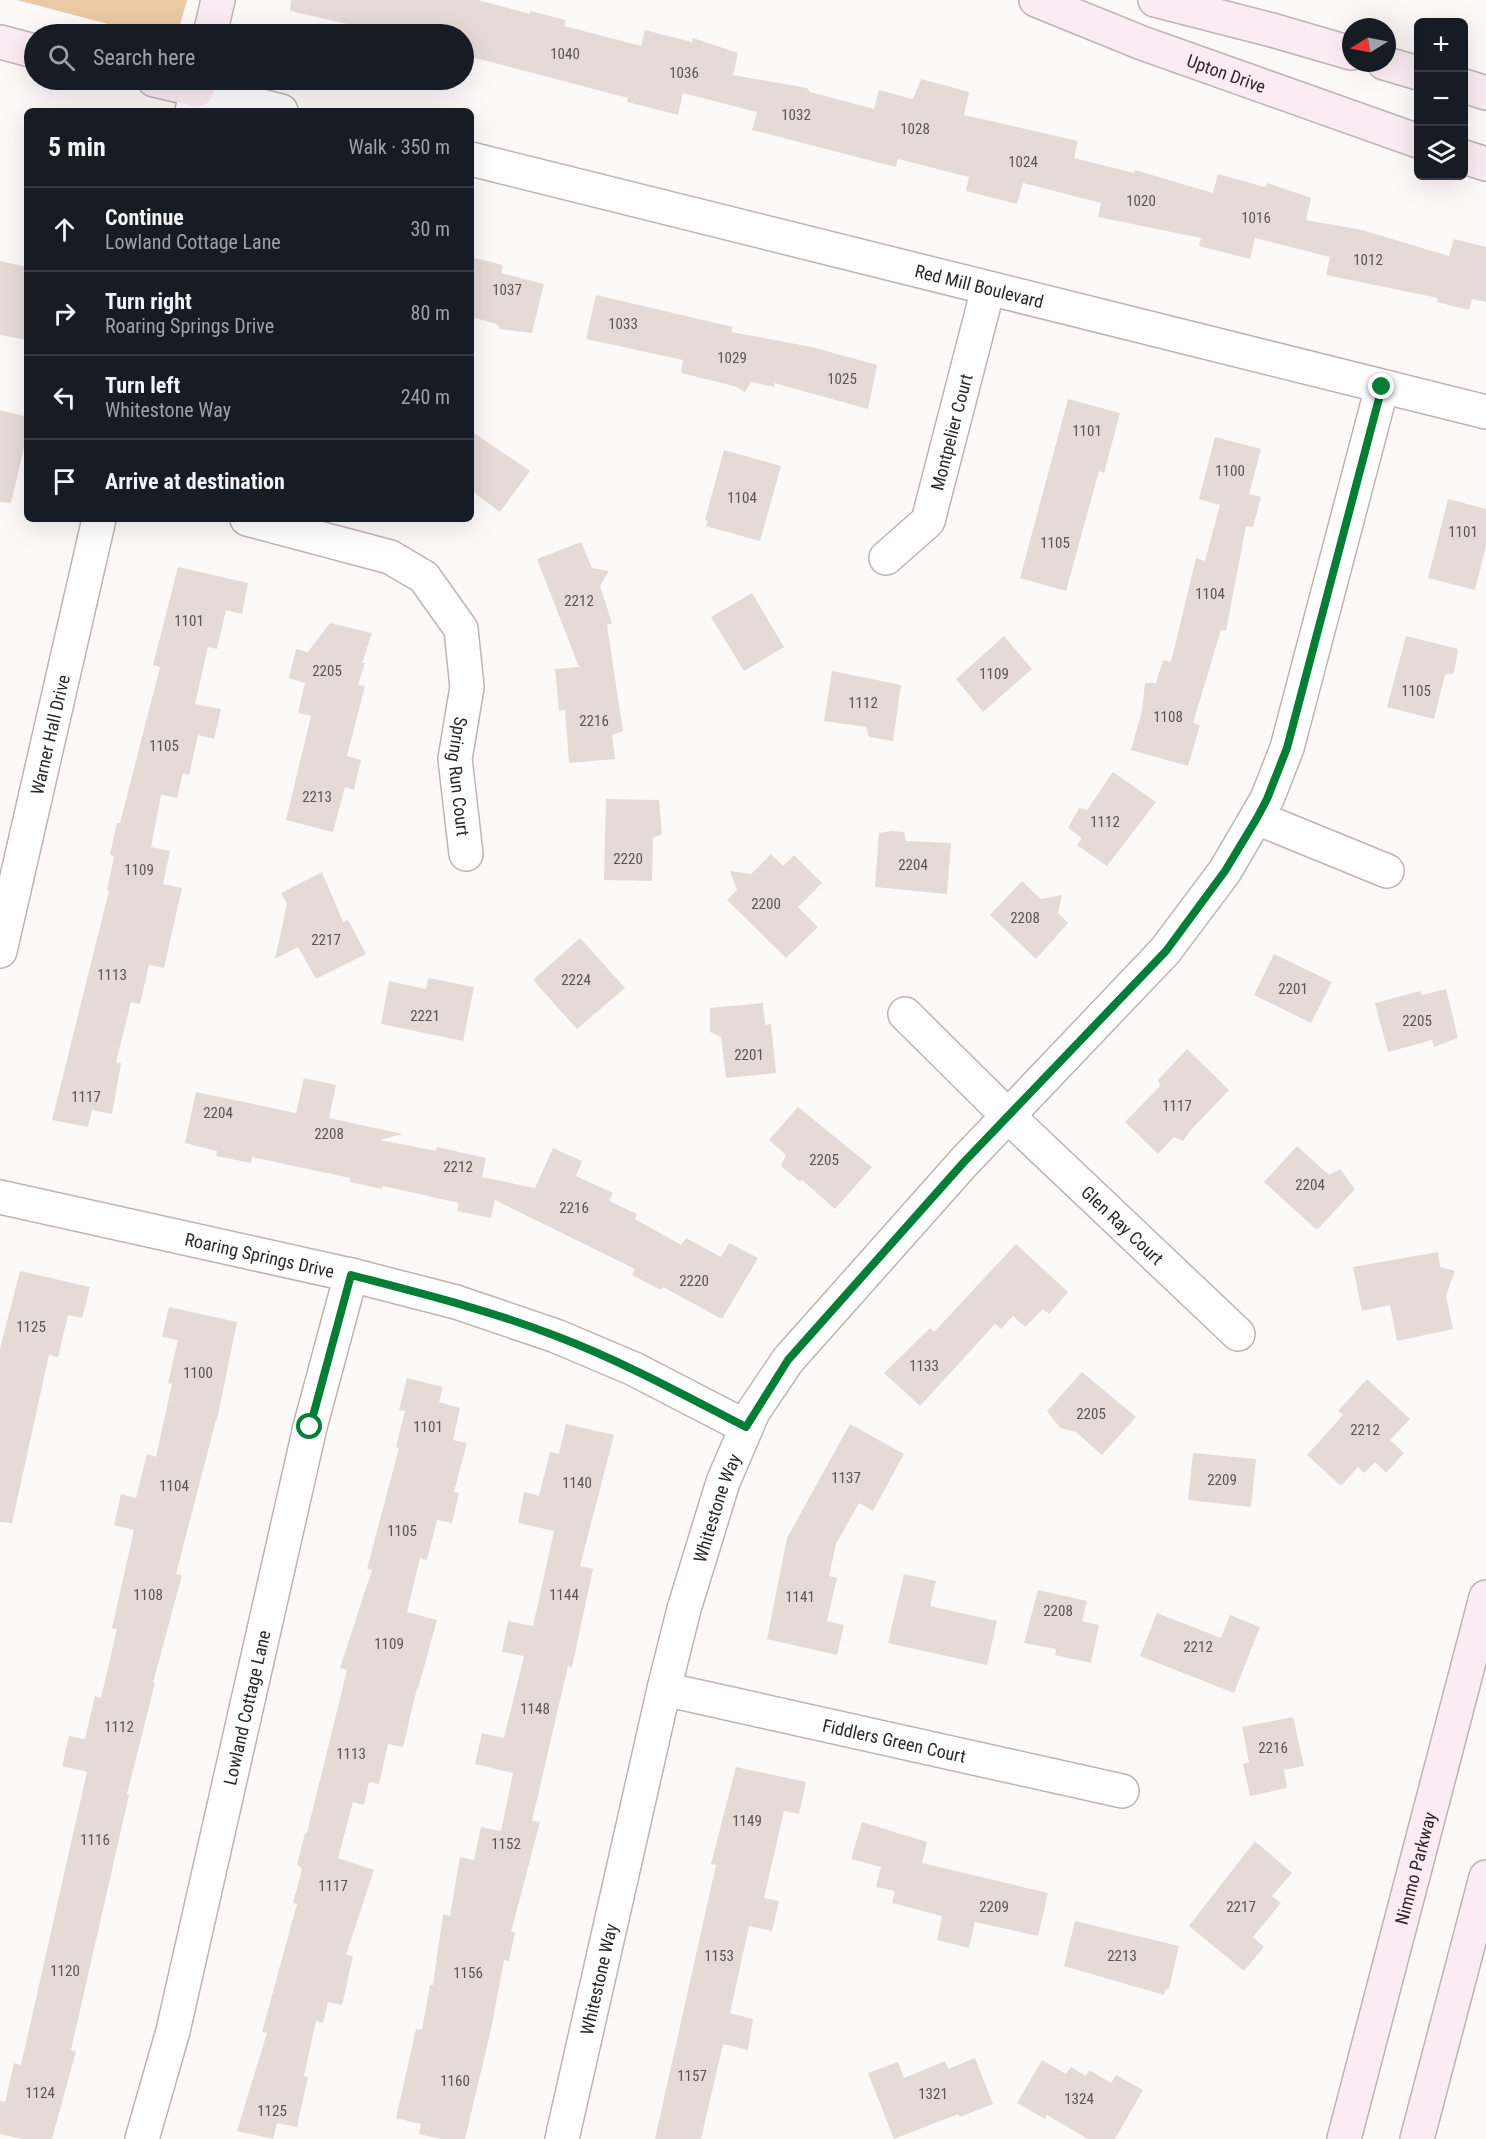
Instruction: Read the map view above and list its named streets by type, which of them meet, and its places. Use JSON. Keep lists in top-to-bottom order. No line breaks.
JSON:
{"streets":{"main road":["Upton Drive","Nimmo Parkway"],"street":["Red Mill Boulevard","Montpelier Court","Warner Hall Drive","Spring Run Court","Glen Ray Court","Roaring Springs Drive","Whitestone Way","Lowland Cottage Lane","Fiddlers Green Court"]},"crossings":[["Red Mill Boulevard","Montpelier Court"],["Red Mill Boulevard","Whitestone Way"],["Glen Ray Court","Whitestone Way"],["Roaring Springs Drive","Whitestone Way"],["Roaring Springs Drive","Lowland Cottage Lane"],["Whitestone Way","Fiddlers Green Court"]],"house_numbers":["1040","1036","1032","1028","1024","1020","1016","1012","1037","1033","1029","1025","1101","1100","1104","1101","1105","1104","2212","1101","2205","1109","1105","1112","1108","2216","1105","2213","1112","2220","2204","1109","2200","2208","2217","1113","2224","2201","2221","2205","2201","1117","1117","2204","2208","2205","2212","2204","2216","2220","1125","1133","1100","2205","1101","2212","1137","2209","1140","1104","1105","1108","1144","1141","2208","1109","2212","1148","1112","2216","1113","1149","1116","1152","1117","2209","2217","1153","2213","1120","1156","1157","1160","1124","1321","1324","1125"],"north":"left","page":{"map_buttons":["+","−"],"search":"Search here","heading":["5 min","Walk · 350 m"],"list":[["Continue","Lowland Cottage Lane","30 m"],["Turn right","Roaring Springs Drive","80 m"],["Turn left","Whitestone Way","240 m"],"Arrive at destination"]}}
